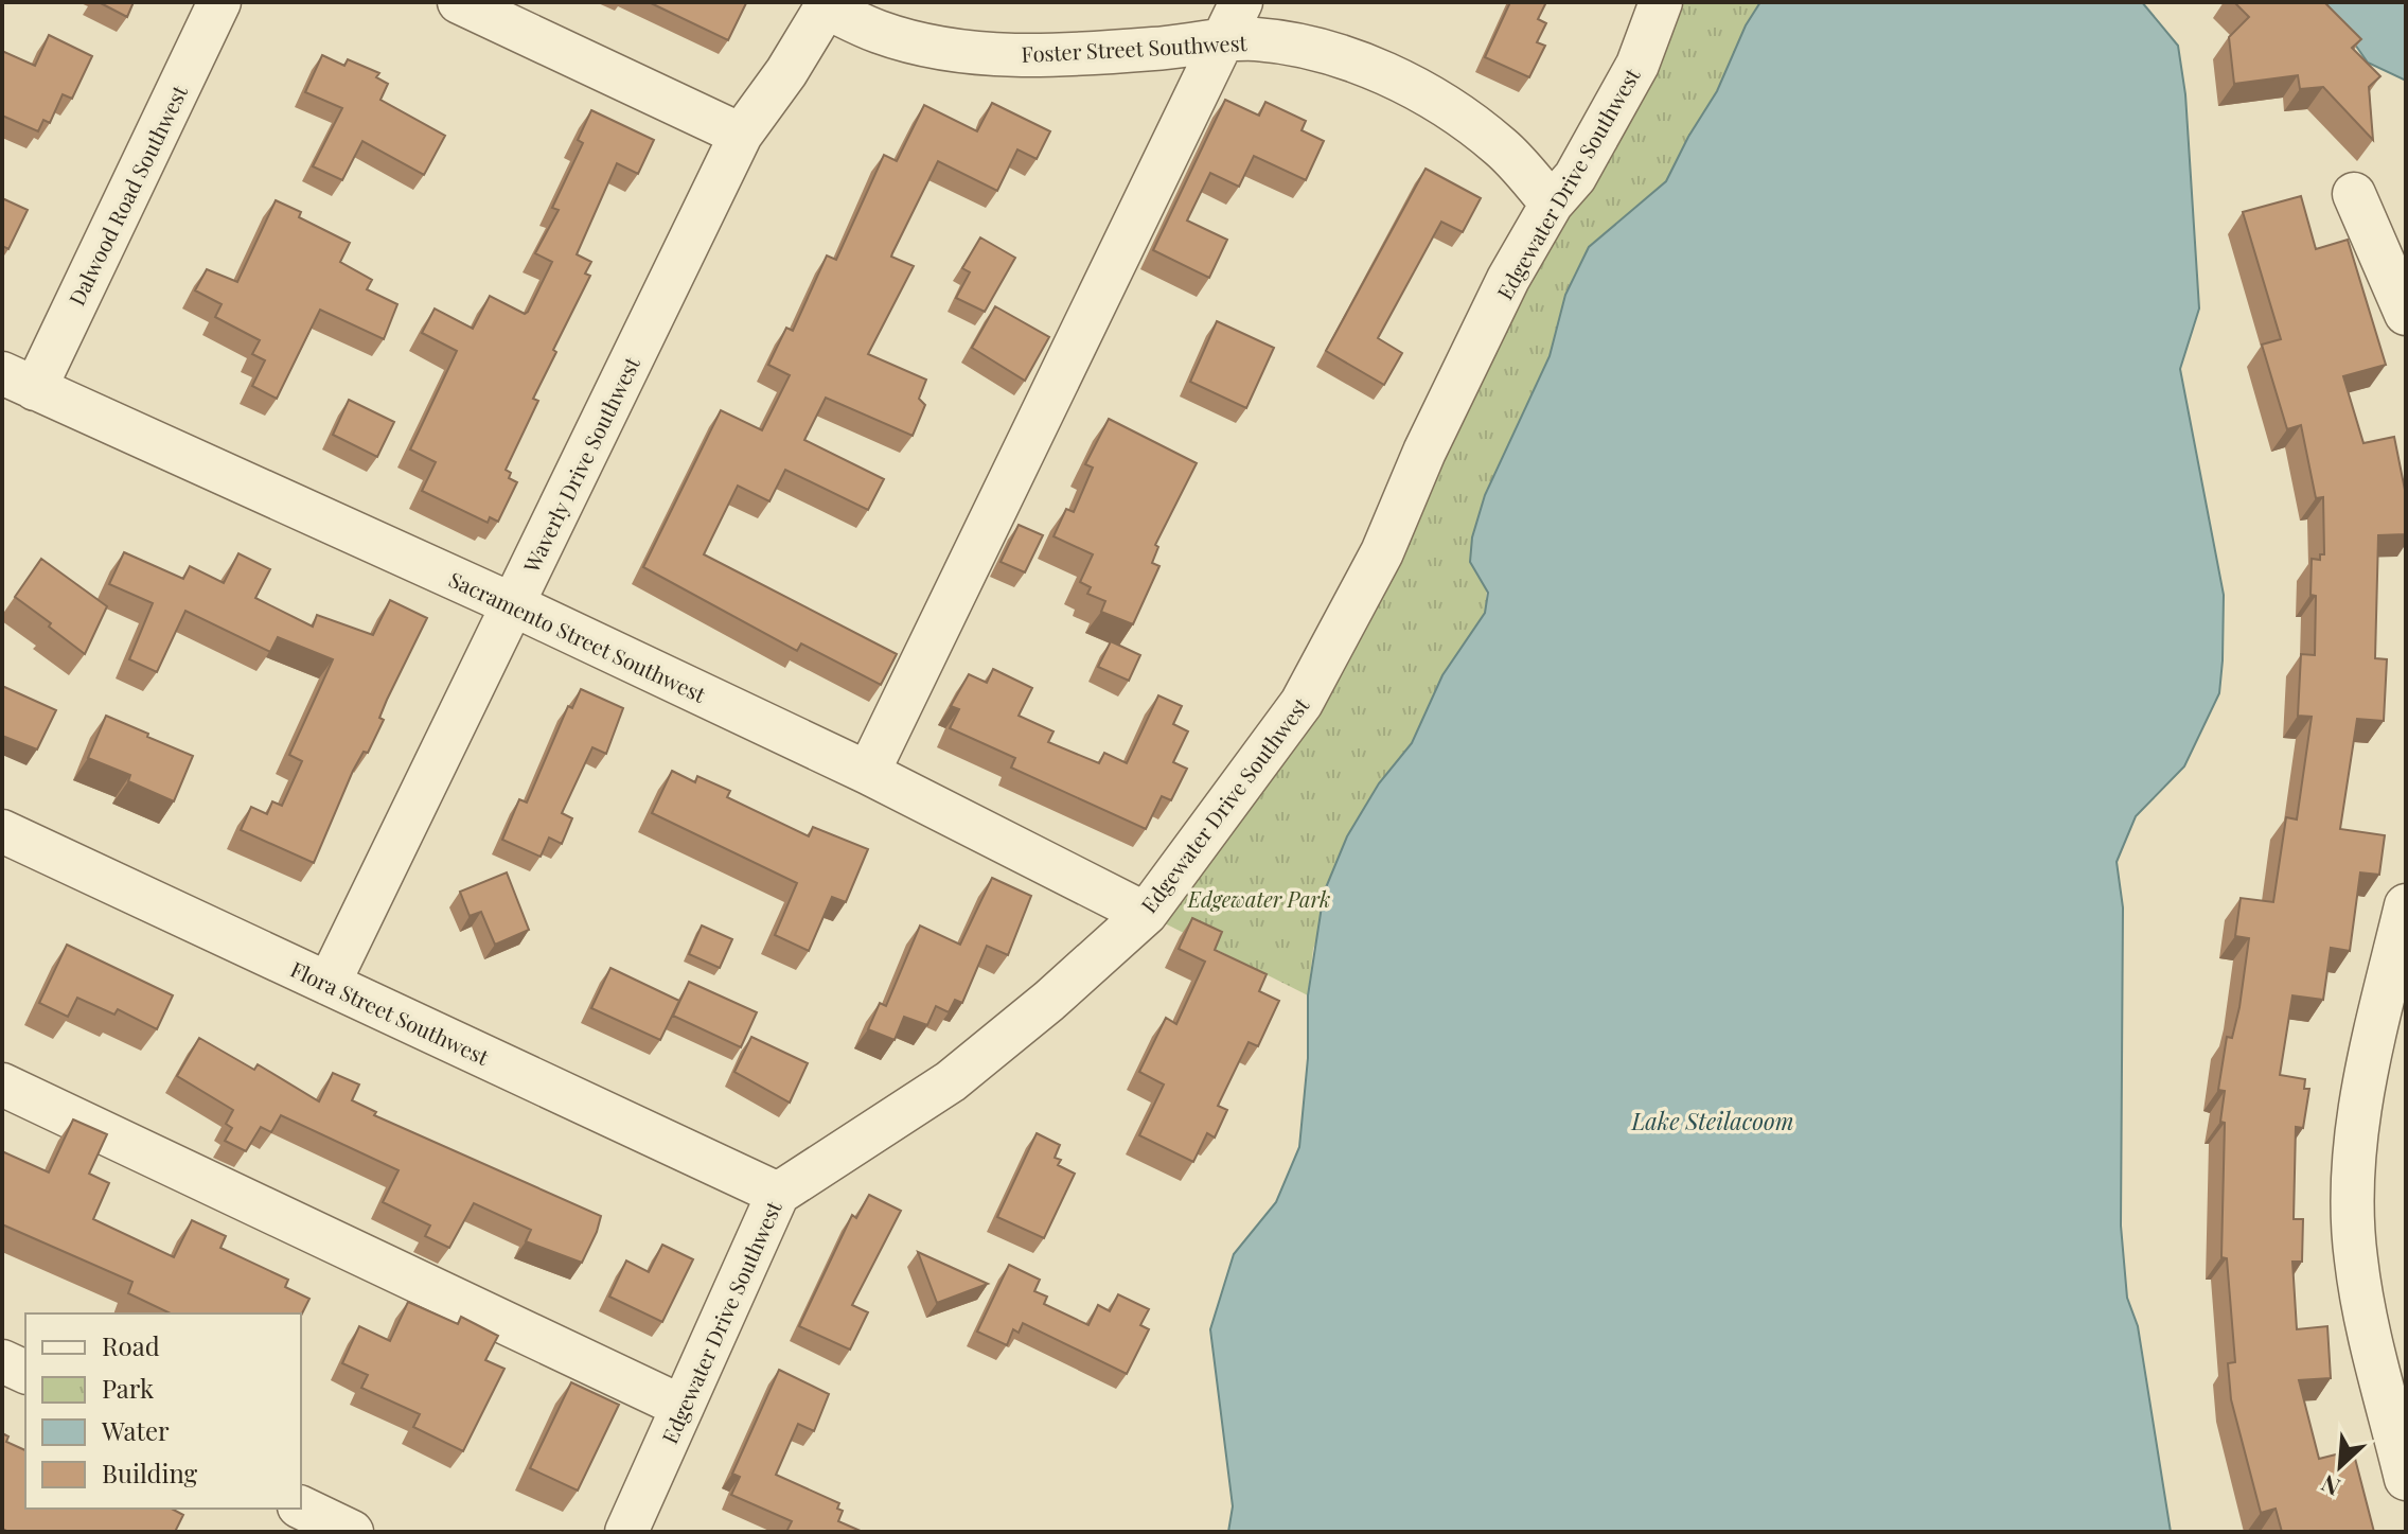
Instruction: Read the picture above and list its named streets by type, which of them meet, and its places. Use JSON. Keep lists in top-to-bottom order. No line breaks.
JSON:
{"streets":{"street":["Foster Street Southwest","Edgewater Drive Southwest","Dalwood Road Southwest","Waverly Drive Southwest","Sacramento Street Southwest","Flora Street Southwest"]},"crossings":[["Foster Street Southwest","Edgewater Drive Southwest"],["Foster Street Southwest","Waverly Drive Southwest"],["Edgewater Drive Southwest","Sacramento Street Southwest"],["Edgewater Drive Southwest","Flora Street Southwest"],["Dalwood Road Southwest","Sacramento Street Southwest"],["Waverly Drive Southwest","Sacramento Street Southwest"],["Waverly Drive Southwest","Flora Street Southwest"]],"water":["Lake Steilacoom"],"parks":["Edgewater Park"],"legend":["Road","Park","Water","Building"],"north":"bottom left"}
